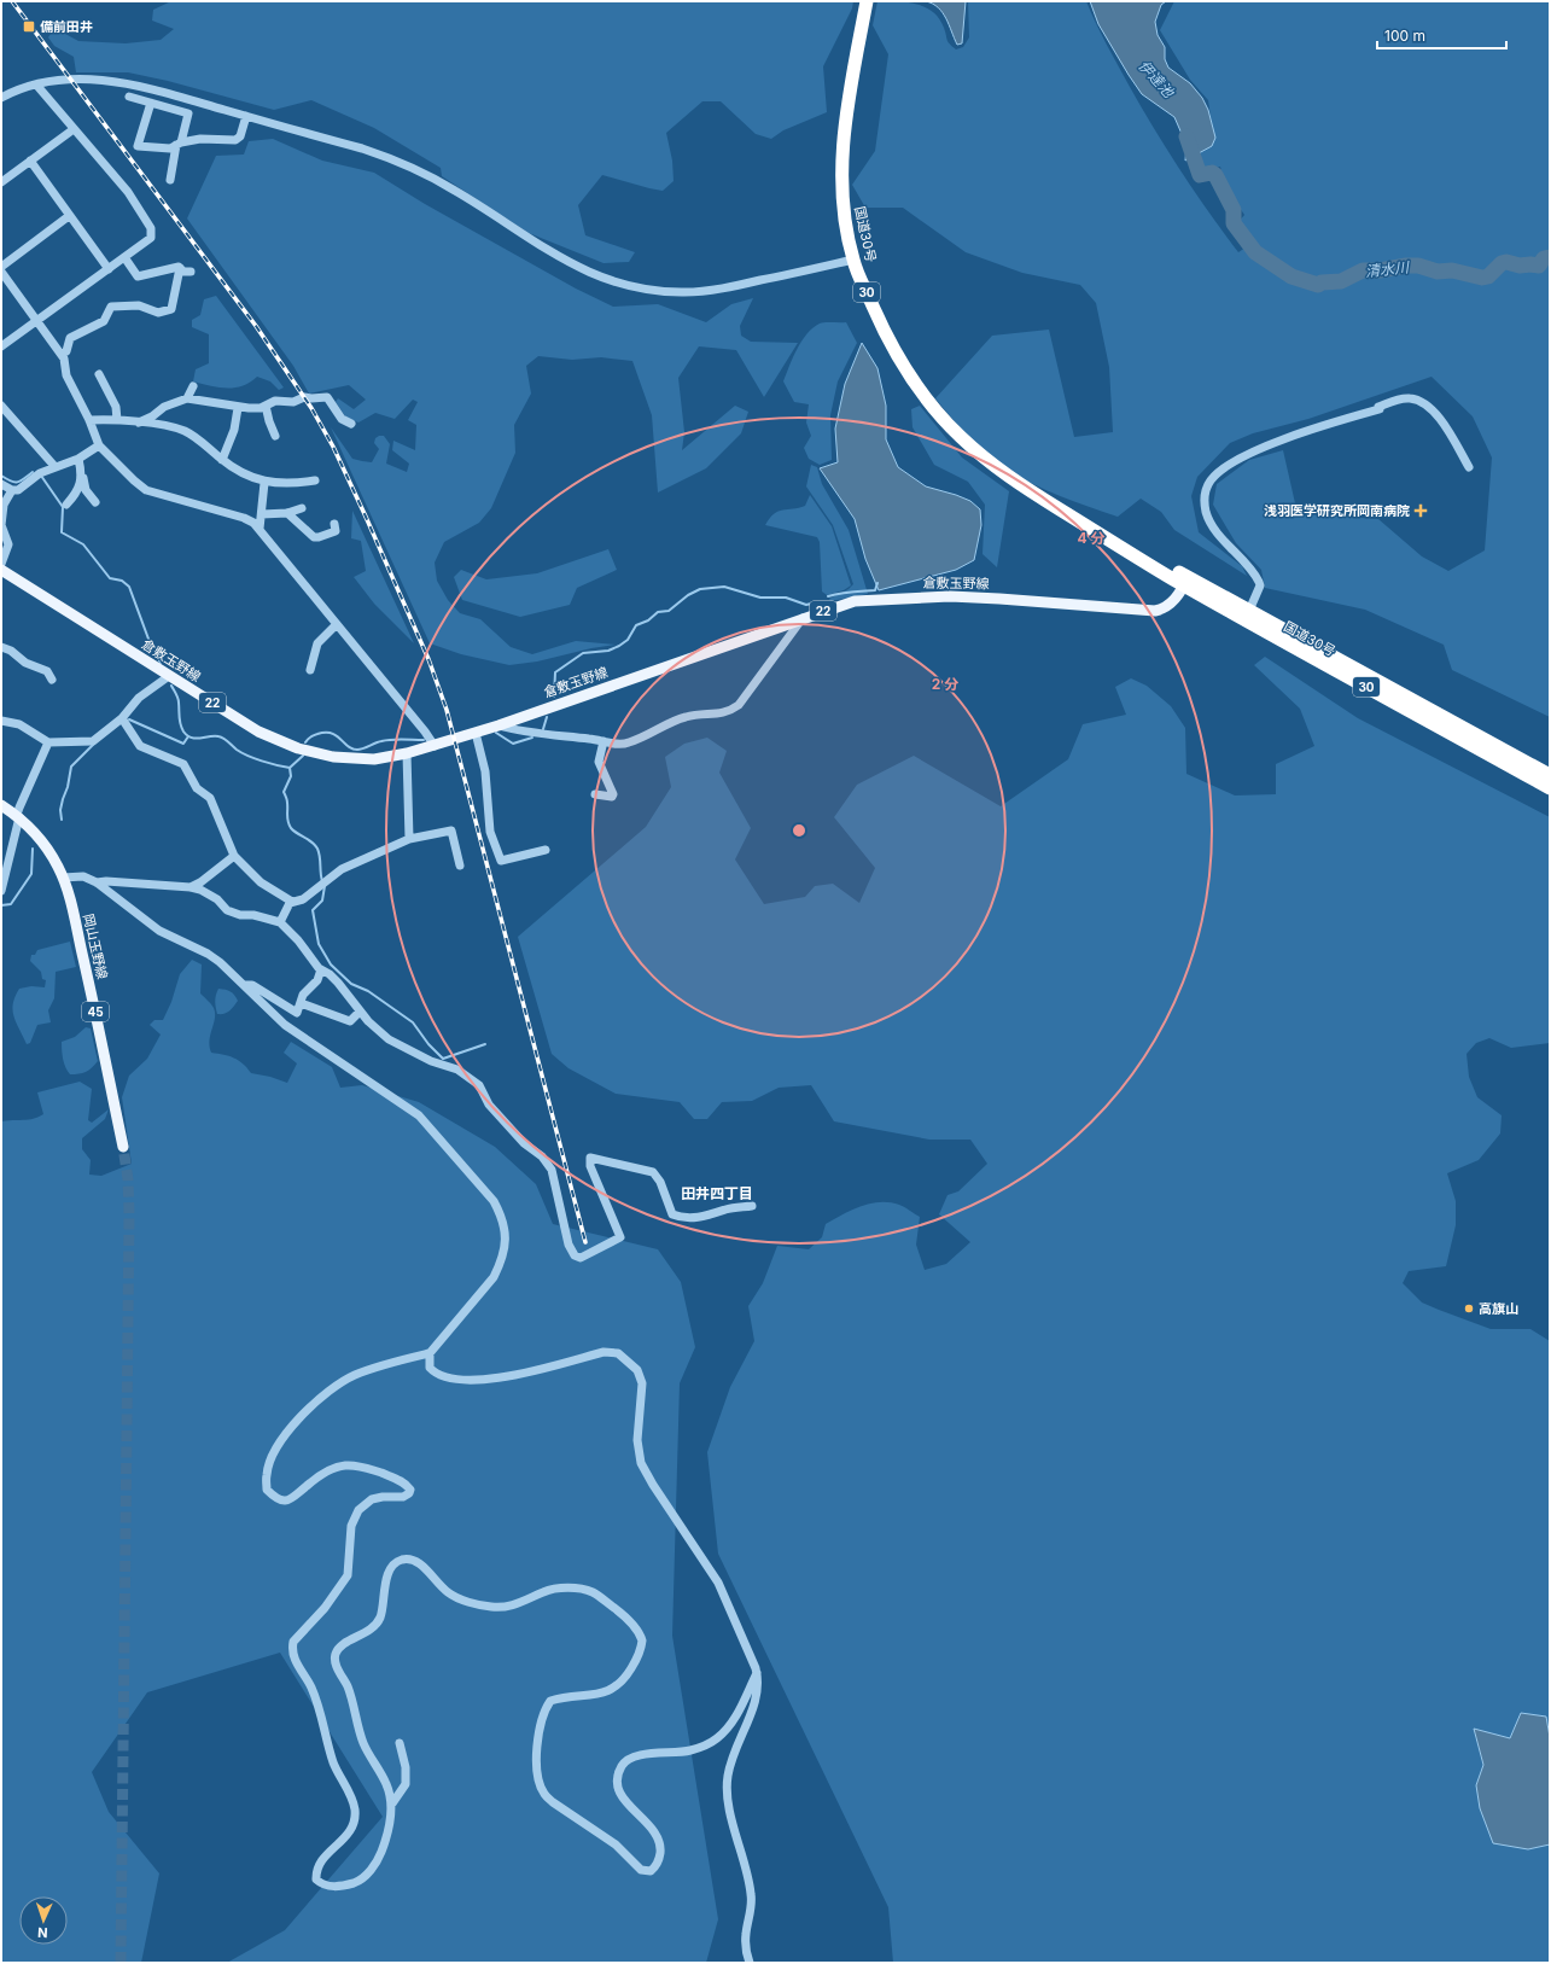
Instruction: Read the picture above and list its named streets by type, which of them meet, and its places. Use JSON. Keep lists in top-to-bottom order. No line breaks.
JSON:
{"streets":{"highway":["国道30号","30"],"main road":["倉敷玉野線","22","岡山玉野線","45"]},"crossings":[["国道30号","倉敷玉野線"]],"districts":["田井四丁目"],"water":["伊達池","清水川"],"places":{"transit":["備前田井"],"health":["浅羽医学研究所岡南病院"],"other":["高旗山"]},"scale_bar":"100 m","north":"bottom","rings":["4 分","2 分"]}
